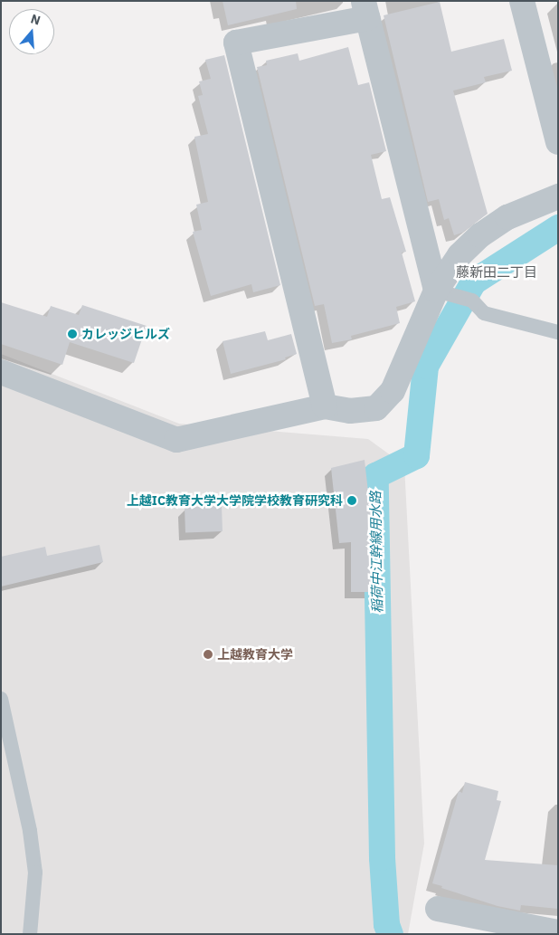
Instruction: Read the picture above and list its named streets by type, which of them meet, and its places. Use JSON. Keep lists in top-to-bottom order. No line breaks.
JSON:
{"districts":["藤新田二丁目"],"water":["稲荷中江幹線用水路"],"places":["カレッジヒルズ","上越IC教育大学大学院学校教育研究科","上越教育大学"],"north":"top"}
